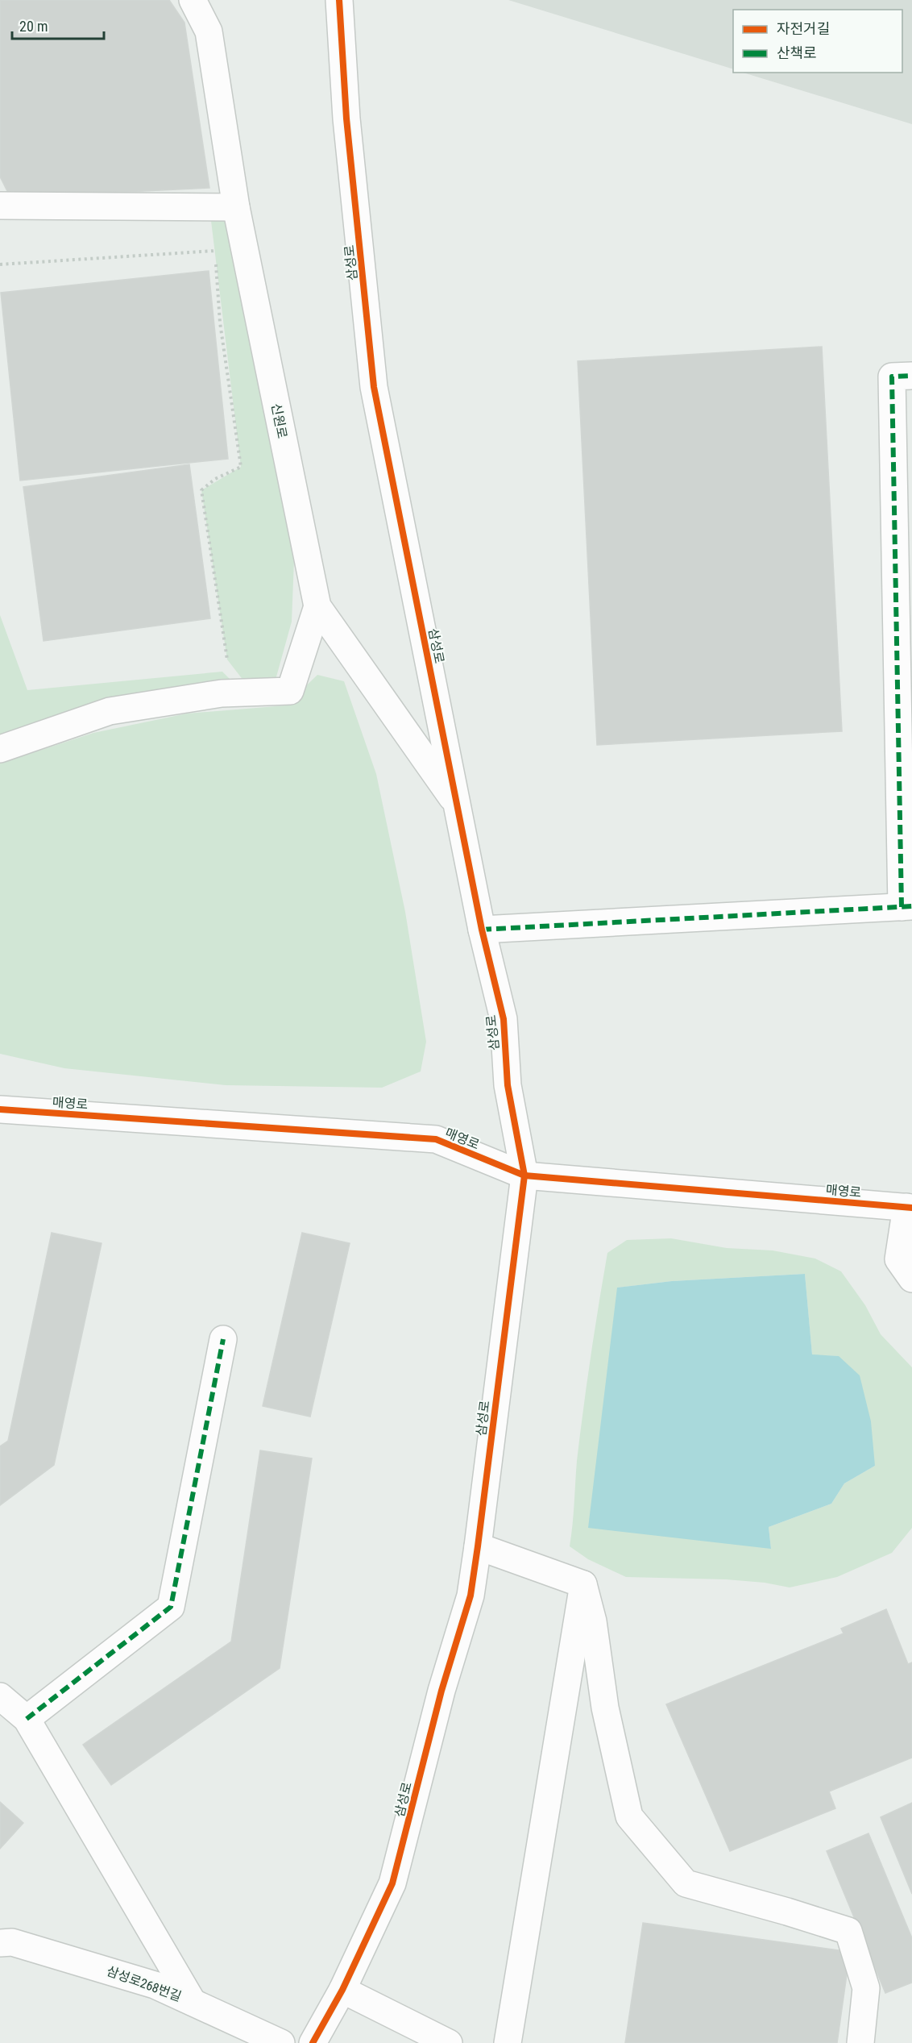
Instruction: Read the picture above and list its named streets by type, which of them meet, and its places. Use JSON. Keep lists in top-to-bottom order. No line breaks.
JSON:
{"streets":{"street":["삼성로","신원로","매영로","삼성로268번길"]},"crossings":[["삼성로","신원로"],["삼성로","매영로"]],"legend":["자전거길","산책로"],"scale_bar":"20 m"}
